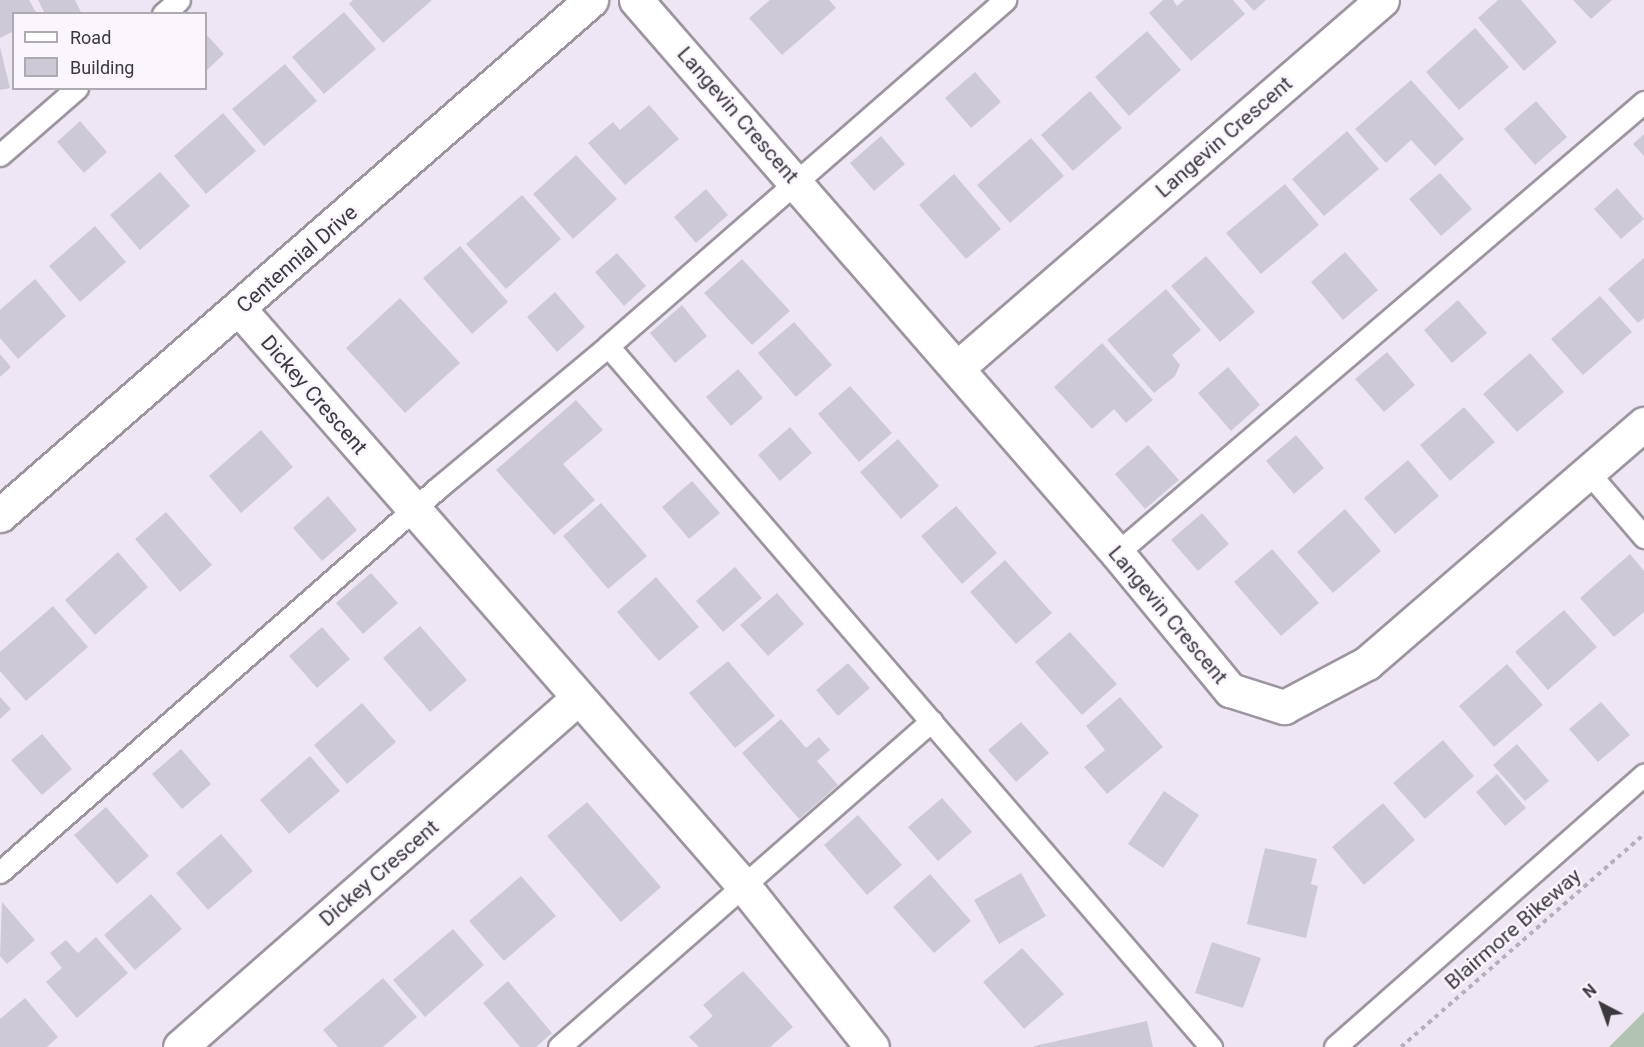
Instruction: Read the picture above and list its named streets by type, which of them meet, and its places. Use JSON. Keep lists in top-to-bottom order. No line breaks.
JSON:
{"streets":{"street":["Langevin Crescent","Centennial Drive","Dickey Crescent"],"path":["Blairmore Bikeway"]},"crossings":[["Centennial Drive","Dickey Crescent"]],"legend":["Road","Building"],"north":"top left"}
